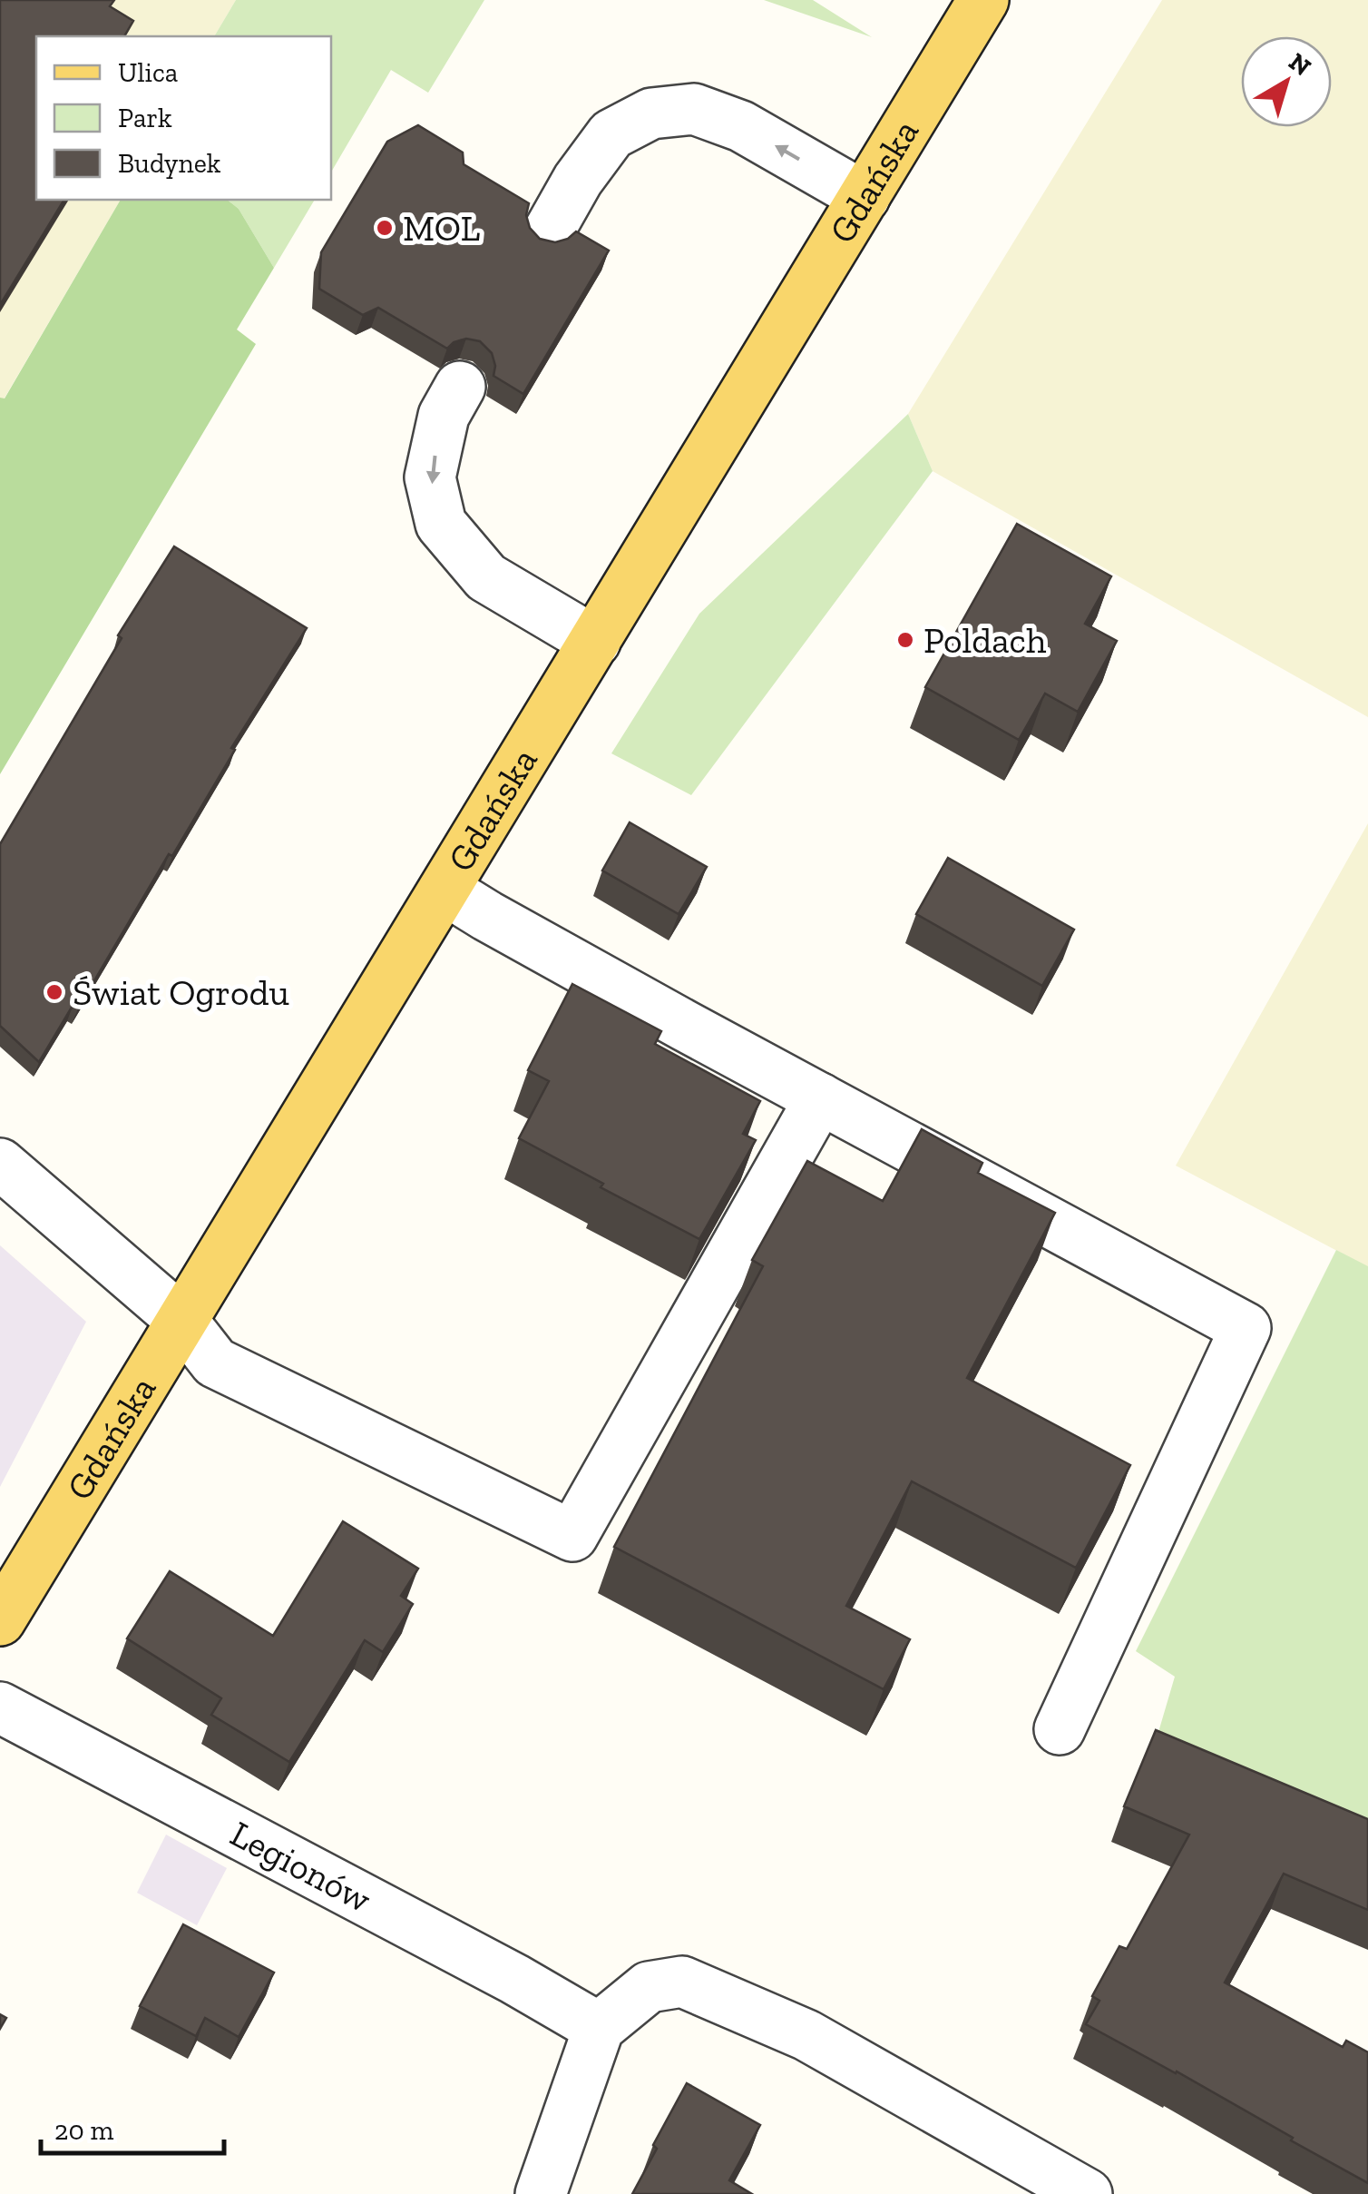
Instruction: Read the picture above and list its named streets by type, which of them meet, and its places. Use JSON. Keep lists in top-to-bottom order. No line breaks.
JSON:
{"streets":{"main road":["Gdańska"],"street":["Legionów"]},"places":["MOL","Poldach","Świat Ogrodu"],"legend":["Ulica","Park","Budynek"],"scale_bar":"20 m","north":"top right"}
